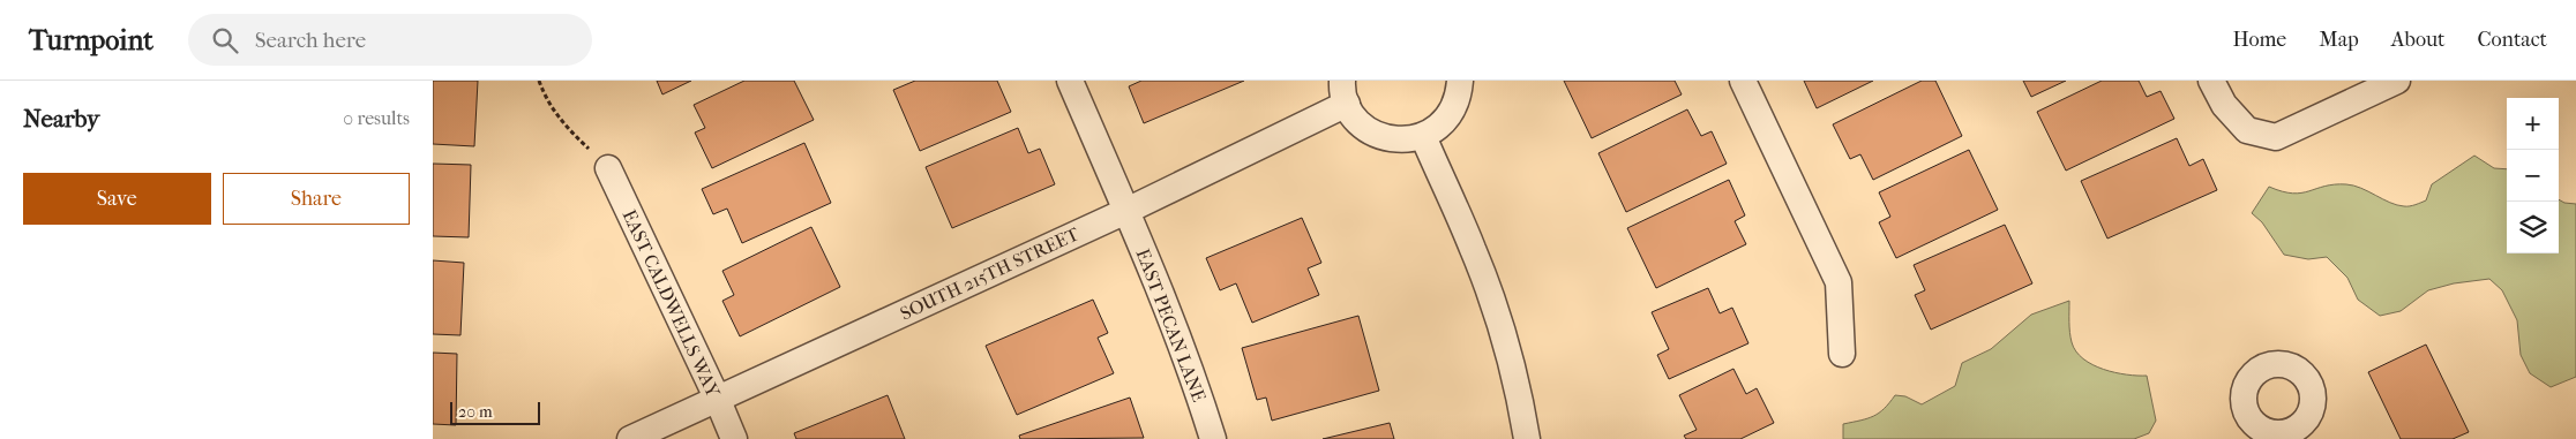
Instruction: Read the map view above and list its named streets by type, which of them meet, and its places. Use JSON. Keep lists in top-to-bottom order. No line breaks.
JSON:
{"streets":{"street":["SOUTH 215TH STREET","EAST CALDWELLS WAY","EAST PECAN LANE"]},"crossings":[["SOUTH 215TH STREET","EAST CALDWELLS WAY"],["SOUTH 215TH STREET","EAST PECAN LANE"]],"scale_bar":"20 m","page":{"header":"Turnpoint","search":"Search here","nav":["Home","Map","About","Contact"],"heading":["Nearby","0 results"],"map_buttons":["+","−"],"buttons":["Save","Share"],"scale":"20 m"}}
